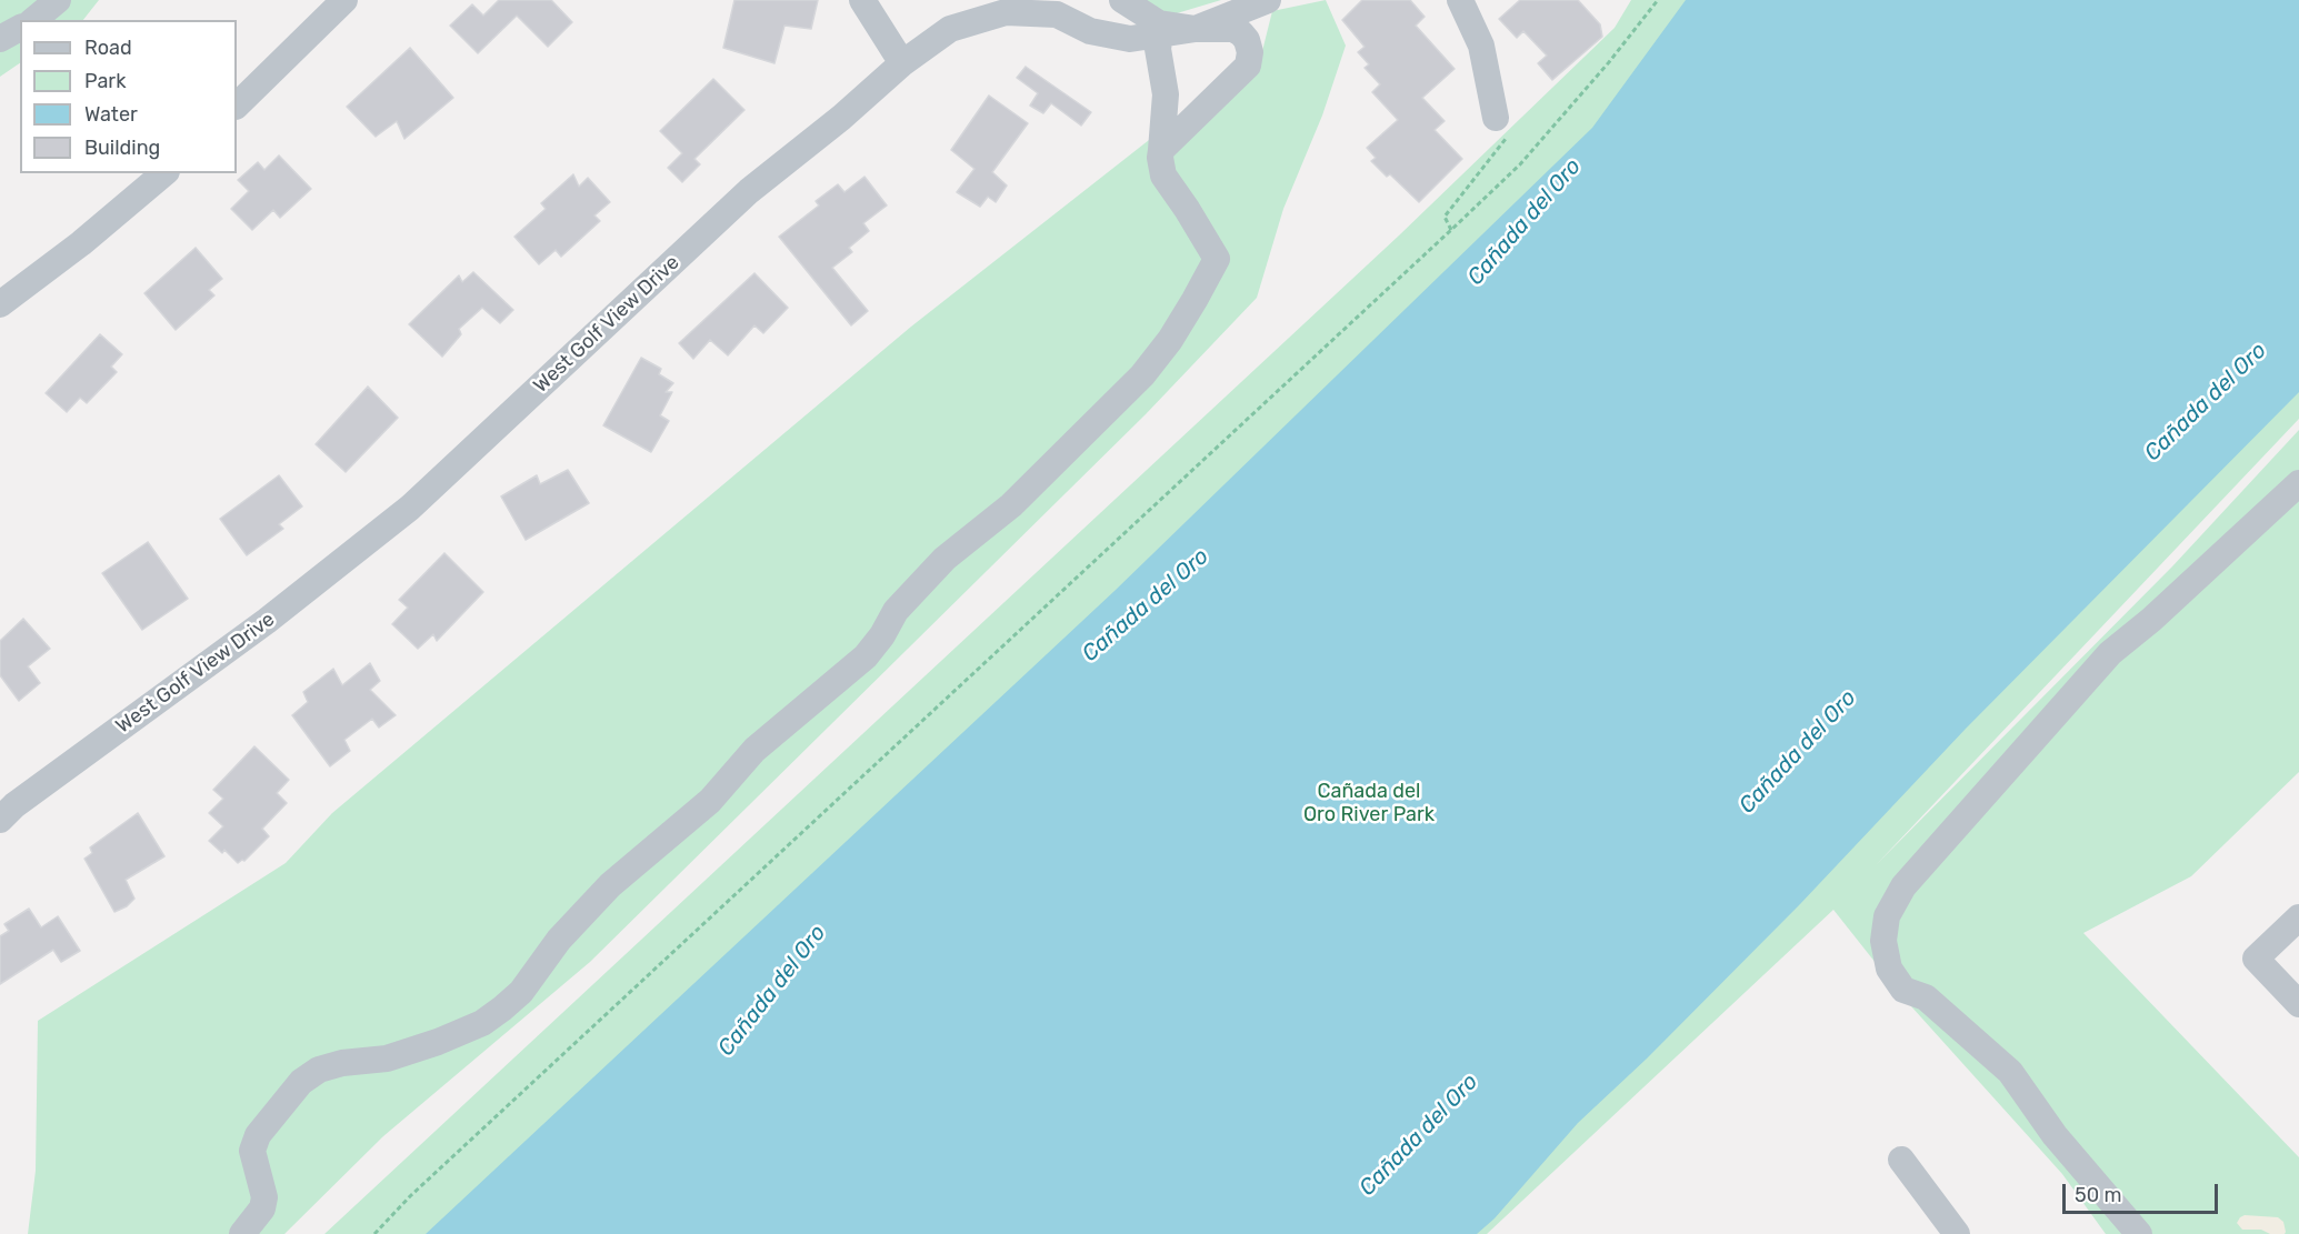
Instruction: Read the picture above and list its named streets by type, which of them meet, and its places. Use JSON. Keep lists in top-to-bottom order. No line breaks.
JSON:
{"streets":{"street":["West Golf View Drive"]},"water":["Cañada del Oro"],"parks":["Cañada del Oro River Park"],"legend":["Road","Park","Water","Building"],"scale_bar":"50 m"}
